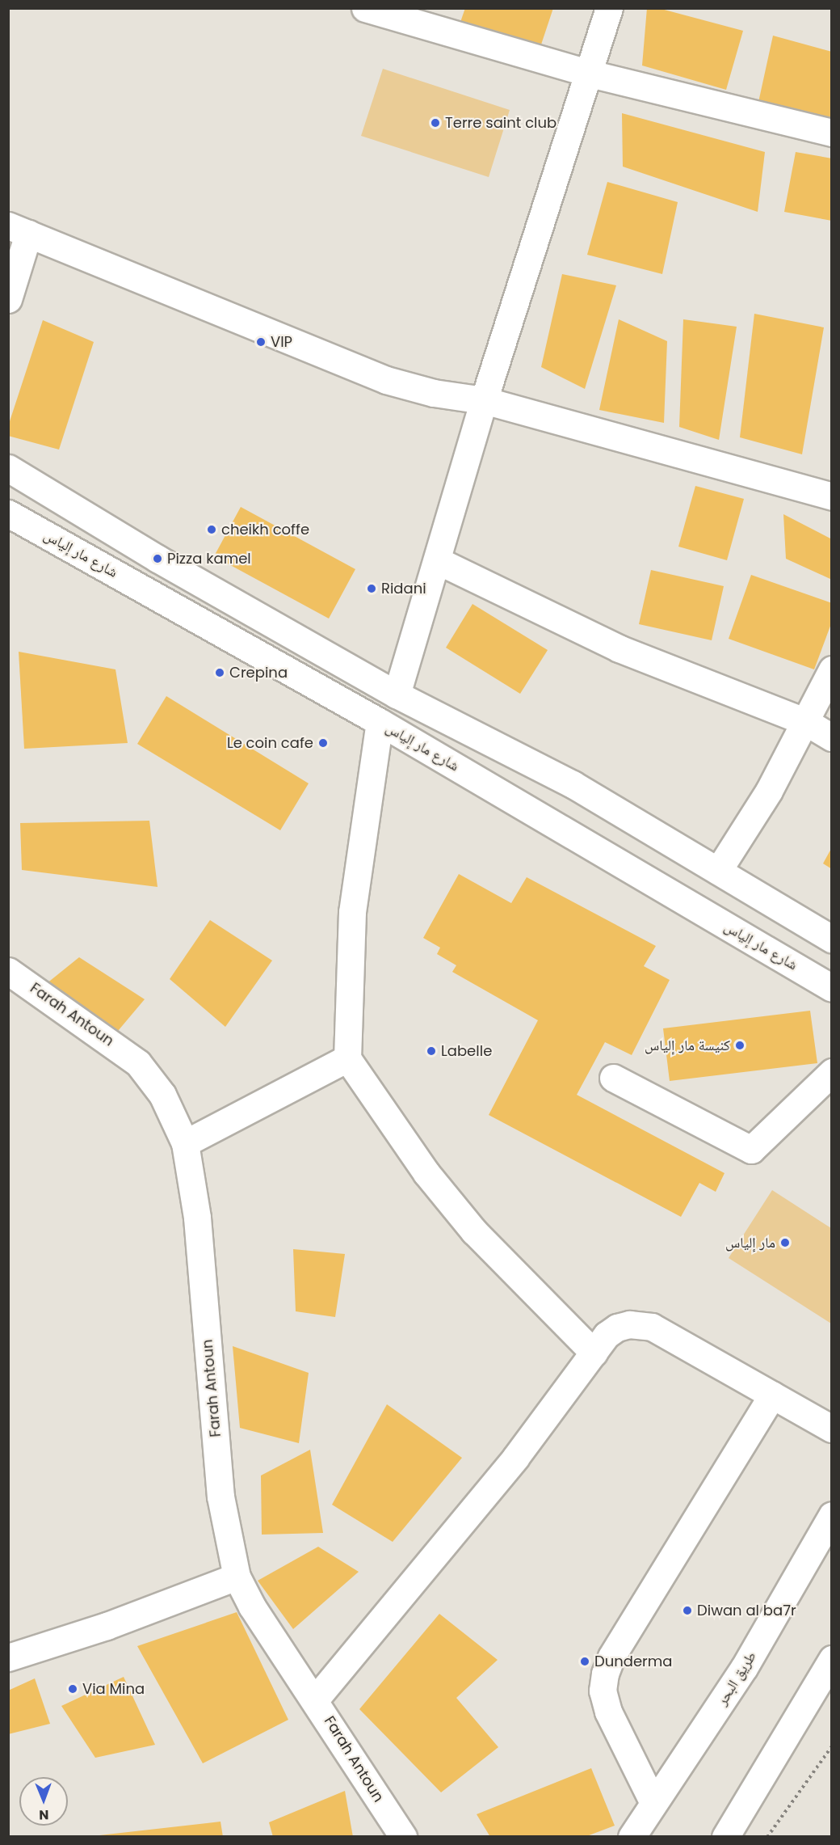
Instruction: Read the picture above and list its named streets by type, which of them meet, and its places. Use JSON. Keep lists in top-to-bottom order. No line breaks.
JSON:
{"streets":{"main road":["شارع مار إلياس","Farah Antoun","طريق البحر"]},"places":["Terre saint club","VIP","cheikh coffe","Pizza kamel","Ridani","Crepina","Le coin cafe","كنيسة مار إلياس","Labelle","مار إلياس","Diwan al ba7r","Dunderma","Via Mina"],"north":"bottom"}
